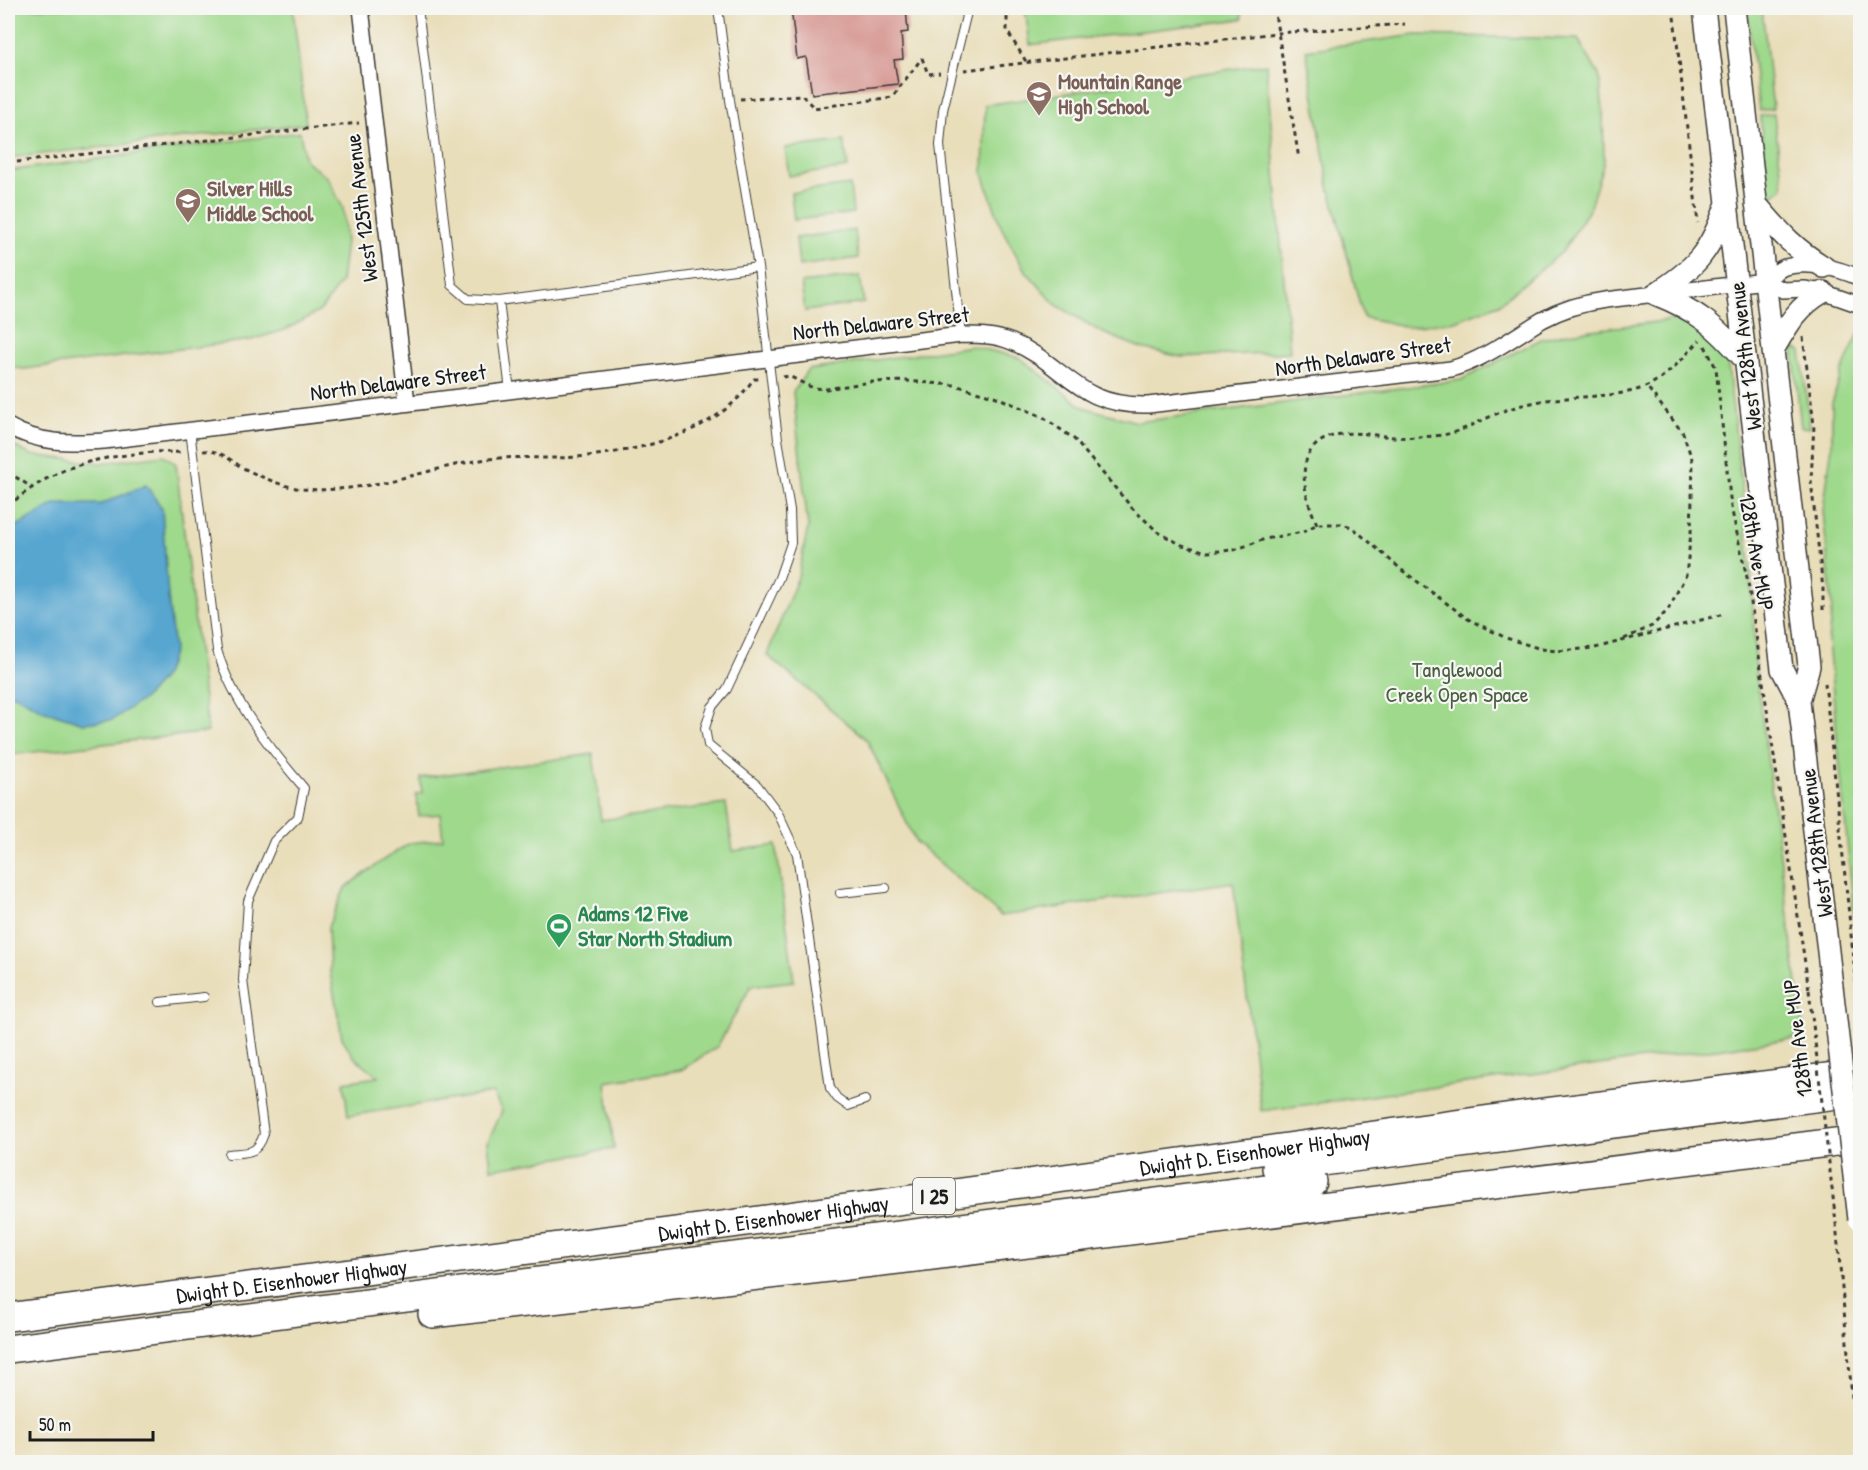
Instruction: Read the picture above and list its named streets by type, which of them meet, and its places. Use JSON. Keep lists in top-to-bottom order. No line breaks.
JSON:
{"streets":{"highway":["Dwight D. Eisenhower Highway","I 25"],"main road":["West 128th Avenue"],"street":["West 125th Avenue","North Delaware Street"],"path":["128th Ave MUP"]},"crossings":[["West 125th Avenue","North Delaware Street"],["North Delaware Street","West 128th Avenue"]],"parks":["Tanglewood Creek Open Space"],"places":{"school or university":["Mountain Range High School","Silver Hills Middle School"],"sports":["Adams 12 Five Star North Stadium"]},"scale_bar":"50 m"}
